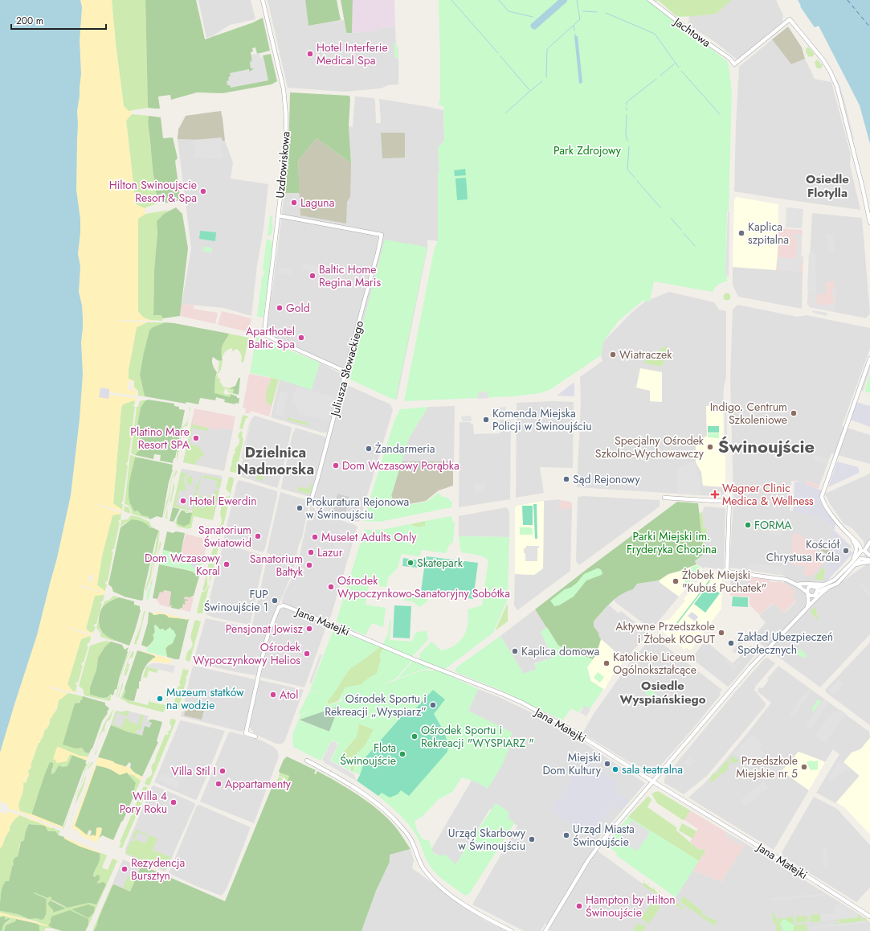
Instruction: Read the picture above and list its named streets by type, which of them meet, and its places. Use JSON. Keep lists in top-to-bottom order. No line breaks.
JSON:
{"streets":{"street":["Jachtowa","Uzdrowiskowa","Juliusza Słowackiego","Jana Matejki"]},"crossings":[["Uzdrowiskowa","Juliusza Słowackiego"]],"districts":["Osiedle Flotylla","Świnoujście","Dzielnica Nadmorska","Osiedle Wyspiańskiego"],"parks":["Park Zdrojowy","Parki Miejski im. Fryderyka Chopina"],"places":{"other":["Hotel Interferie Medical Spa","Hilton Swinoujscie Resort & Spa","Laguna","Kaplica szpitalna","Baltic Home Regina Maris","Gold","Aparthotel Baltic Spa","Wiatraczek","Indigo. Centrum Szkoleniowe","Komenda Miejska Policji w Świnoujściu","Platino Mare Resort SPA","Specjalny Ośrodek Szkolno-Wychowawczy","Żandarmeria","Dom Wczasowy Porąbka","Sąd Rejonowy","Hotel Ewerdin","Prokuratura Rejonowa w Świnoujściu","FORMA","Sanatorium Światowid","Muselet Adults Only","Kościół Chrystusa Króla","Lazur","Skatepark","Dom Wczasowy Koral","Sanatorium Bałtyk","Żłobek Miejski \"Kubuś Puchatek\"","Ośrodek Wypoczynkowo-Sanatoryjny Sobótka","FUP Świnoujście 1","Pensjonat Jowisz","Aktywne Przedszkole i Żłobek KOGUT","Zakład Ubezpieczeń Społecznych","Kaplica domowa","Ośrodek Wypoczynkowy Helios","Katolickie Liceum Ogólnokształcące","Atol","Muzeum statków na wodzie","Ośrodek Sportu i Rekreacji „Wyspiarz”","Ośrodek Sportu i Rekreacji \"WYSPIARZ \"","Flota Świnoujście","Miejski Dom Kultury","Przedszkole Miejskie nr 5","sala teatralna","Villa Stil I","Appartamenty","Willa 4 Pory Roku","Urząd Miasta Świnoujście","Urząd Skarbowy w Świnoujściu","Rezydencja Bursztyn","Hampton by Hilton Świnoujście"],"health":["Wagner Clinic Medica & Wellness"]},"scale_bar":"200 m"}
